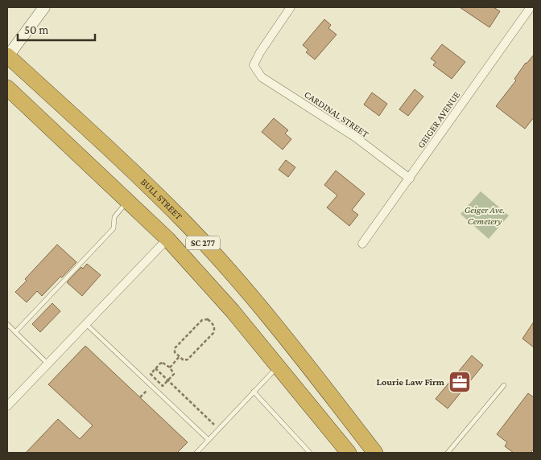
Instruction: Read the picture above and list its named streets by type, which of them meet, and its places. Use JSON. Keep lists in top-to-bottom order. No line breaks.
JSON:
{"streets":{"highway":["BULL STREET","SC 277"],"street":["CARDINAL STREET","GEIGER AVENUE"]},"crossings":[["CARDINAL STREET","GEIGER AVENUE"]],"parks":["Geiger Ave. Cemetery"],"places":{"office":["Lourie Law Firm"]},"scale_bar":"50 m"}
